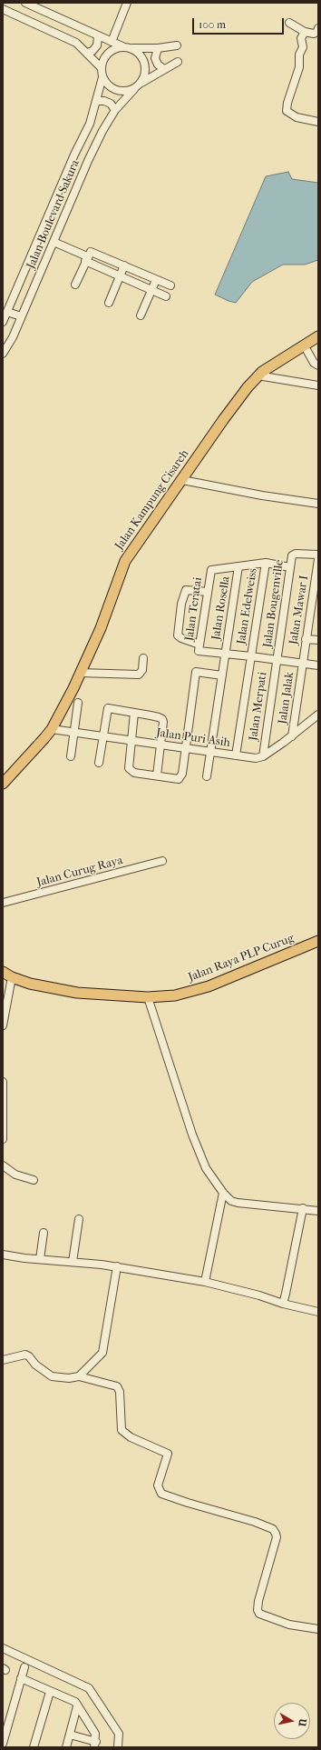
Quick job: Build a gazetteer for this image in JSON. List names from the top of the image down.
{
  "streets": {
    "main road": ["Jalan Kampung Cisareh", "Jalan Raya PLP Curug"],
    "street": [
      "Jalan Boulevard Sakura",
      "Jalan Bougenville",
      "Jalan Edelweiss",
      "Jalan Rosella",
      "Jalan Teratai",
      "Jalan Mawar I",
      "Jalan Jalak",
      "Jalan Merpati",
      "Jalan Puri Asih",
      "Jalan Curug Raya"
    ]
  },
  "crossings": [
    ["Jalan Kampung Cisareh", "Jalan Puri Asih"],
    ["Jalan Bougenville", "Jalan Edelweiss"],
    ["Jalan Bougenville", "Jalan Merpati"],
    ["Jalan Edelweiss", "Jalan Puri Asih"],
    ["Jalan Rosella", "Jalan Teratai"],
    ["Jalan Rosella", "Jalan Puri Asih"],
    ["Jalan Mawar I", "Jalan Jalak"],
    ["Jalan Merpati", "Jalan Puri Asih"]
  ],
  "scale_bar": "100 m",
  "north": "right"
}
